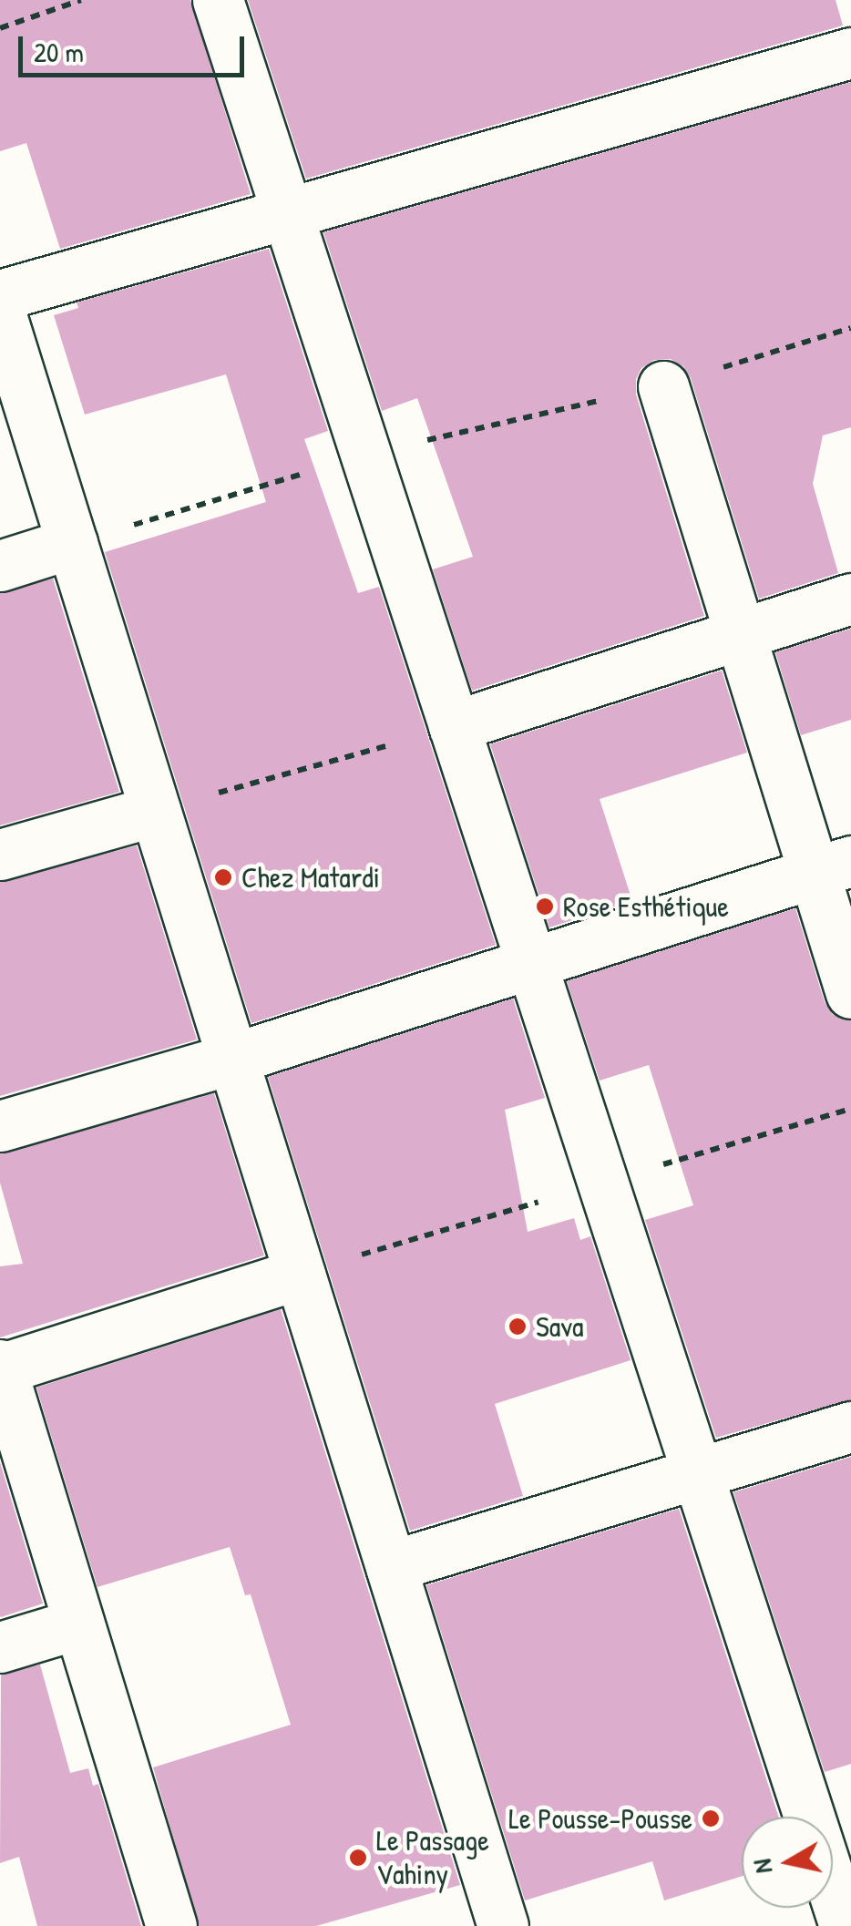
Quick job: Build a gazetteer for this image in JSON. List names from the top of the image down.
{
  "places": [
    "Chez Matardi",
    "Rose Esthétique",
    "Sava",
    "Le Pousse-Pousse",
    "Le Passage Vahiny"
  ],
  "scale_bar": "20 m",
  "north": "left"
}
